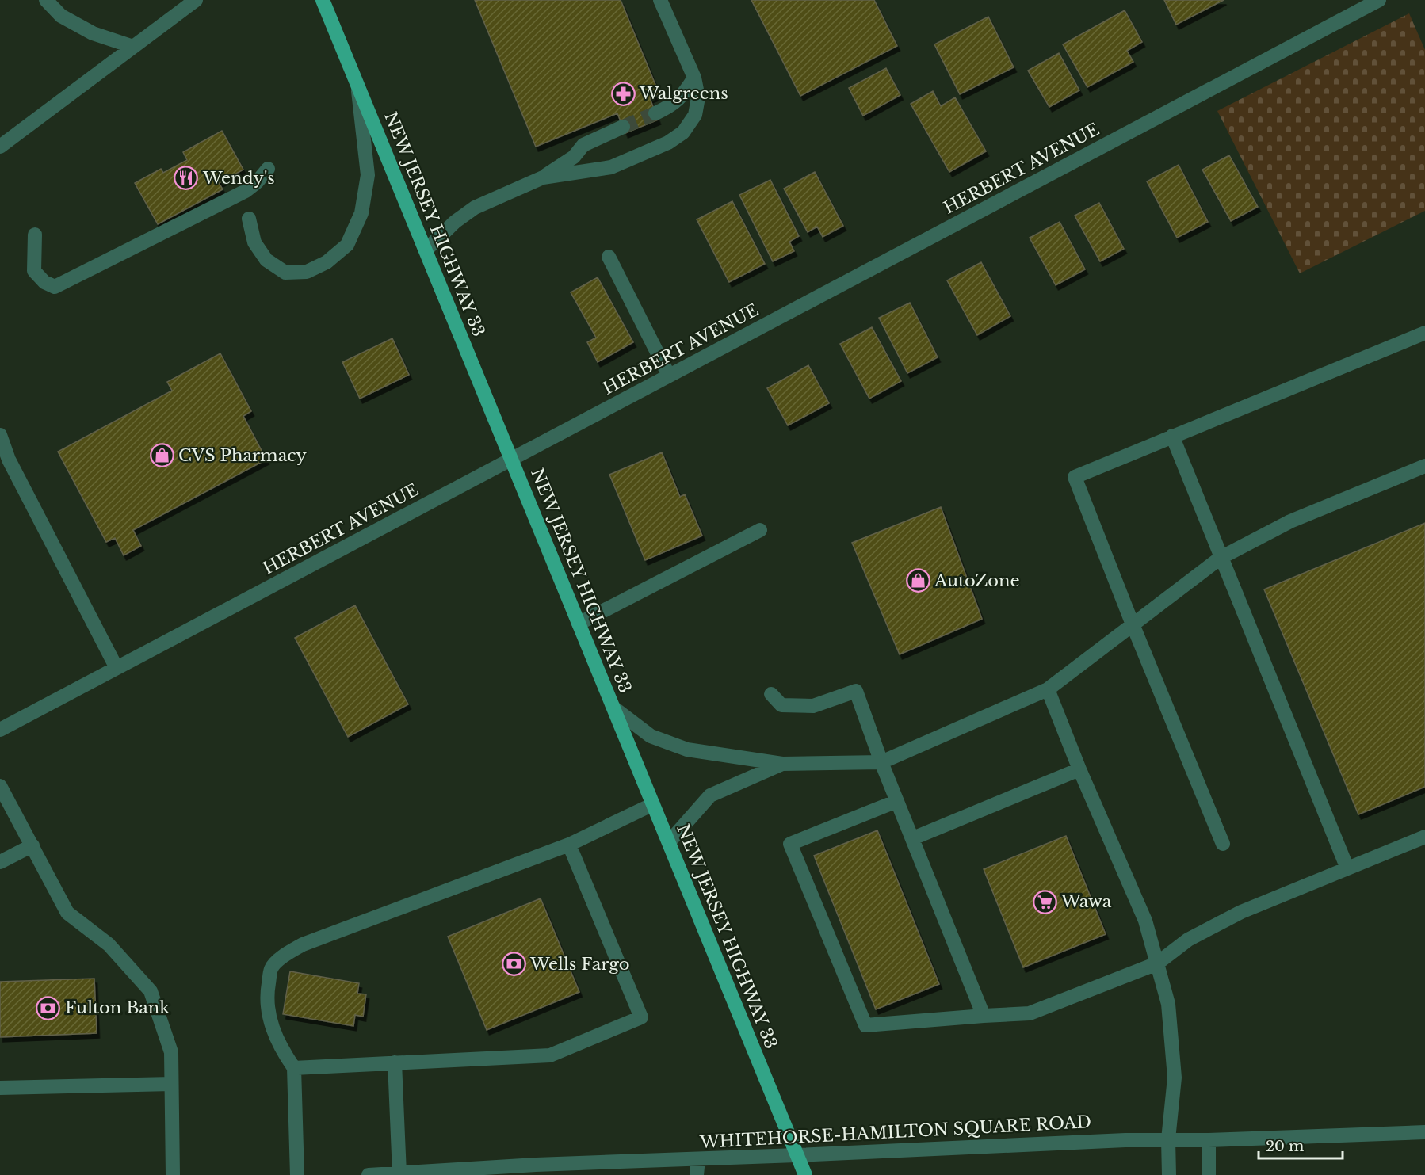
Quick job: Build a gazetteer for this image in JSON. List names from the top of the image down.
{
  "streets": {
    "main road": ["NEW JERSEY HIGHWAY 33"],
    "street": ["HERBERT AVENUE", "WHITEHORSE-HAMILTON SQUARE ROAD"]
  },
  "crossings": [
    ["HERBERT AVENUE", "NEW JERSEY HIGHWAY 33"],
    ["NEW JERSEY HIGHWAY 33", "WHITEHORSE-HAMILTON SQUARE ROAD"]
  ],
  "places": {
    "pharmacy": ["Walgreens"],
    "restaurant": ["Wendy's"],
    "shop": ["CVS Pharmacy", "AutoZone"],
    "supermarket": ["Wawa"],
    "bank": ["Wells Fargo", "Fulton Bank"]
  },
  "scale_bar": "20 m"
}
